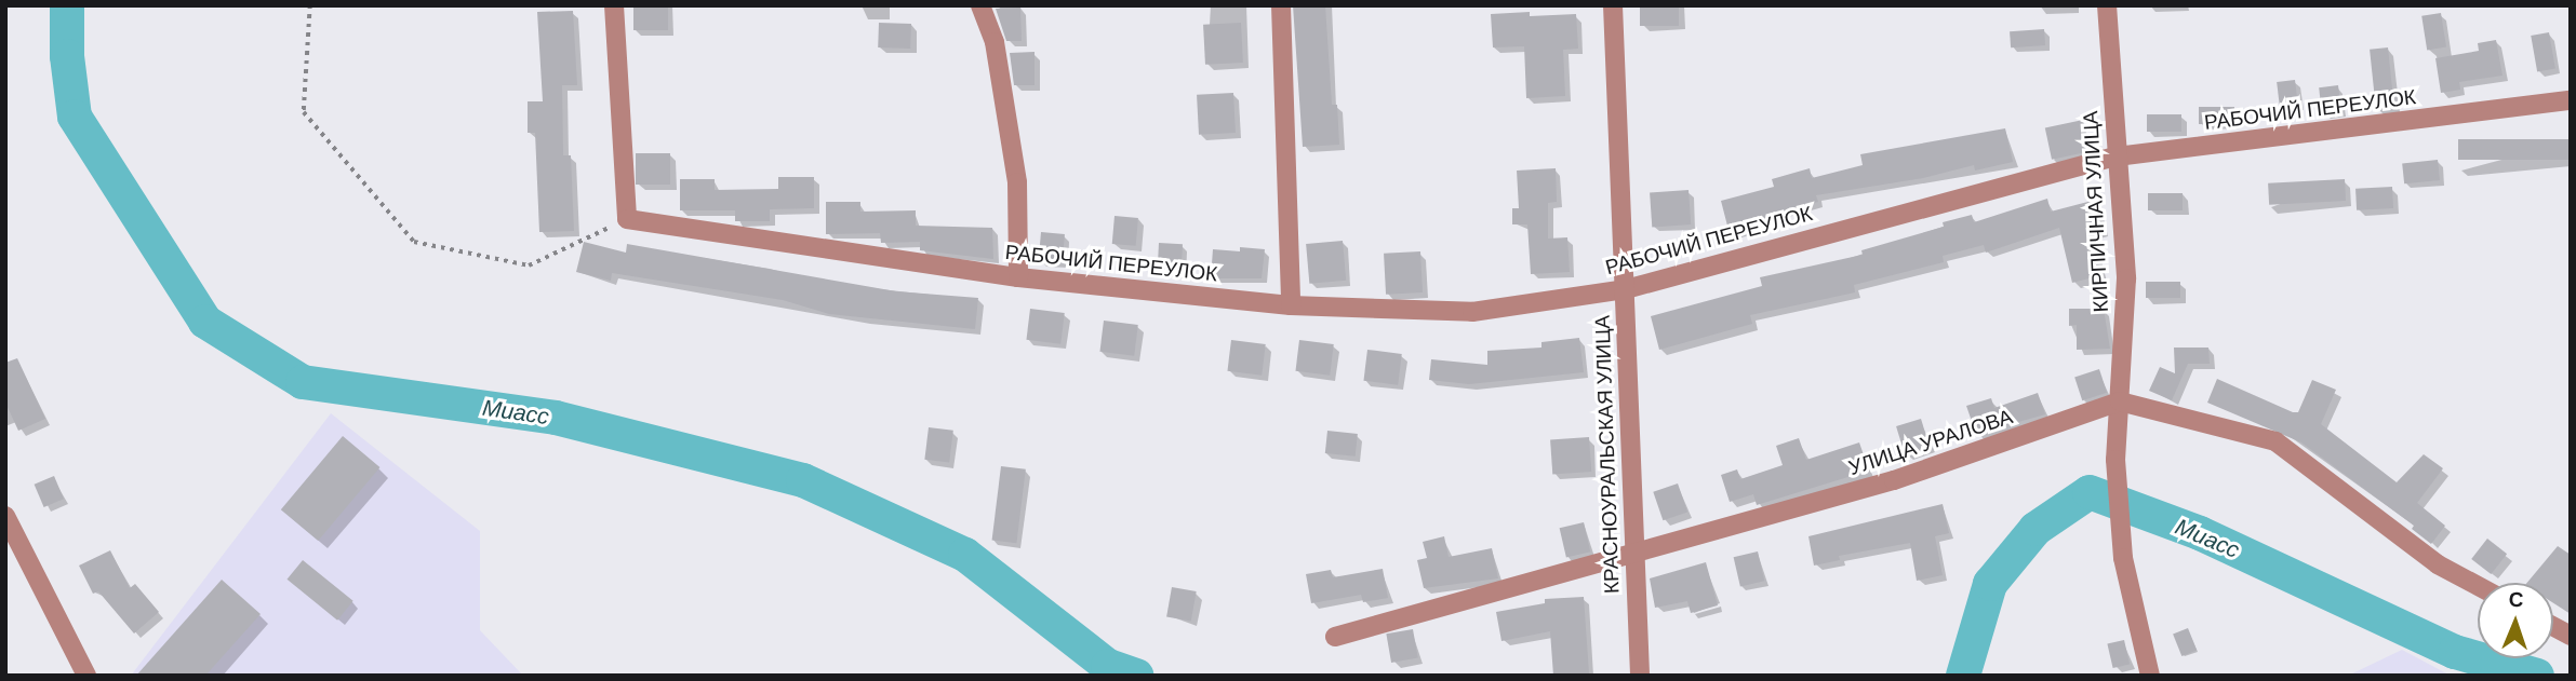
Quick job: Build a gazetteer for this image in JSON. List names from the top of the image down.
{
  "streets": {
    "street": [
      "РАБОЧИЙ ПЕРЕУЛОК",
      "КИРПИЧНАЯ УЛИЦА",
      "УЛИЦА УРАЛОВА",
      "КРАСНОУРАЛЬСКАЯ УЛИЦА"
    ]
  },
  "crossings": [
    ["РАБОЧИЙ ПЕРЕУЛОК", "КИРПИЧНАЯ УЛИЦА"],
    ["РАБОЧИЙ ПЕРЕУЛОК", "КРАСНОУРАЛЬСКАЯ УЛИЦА"],
    ["КИРПИЧНАЯ УЛИЦА", "УЛИЦА УРАЛОВА"],
    ["УЛИЦА УРАЛОВА", "КРАСНОУРАЛЬСКАЯ УЛИЦА"]
  ],
  "water": ["Миасс"],
  "north": "top"
}
